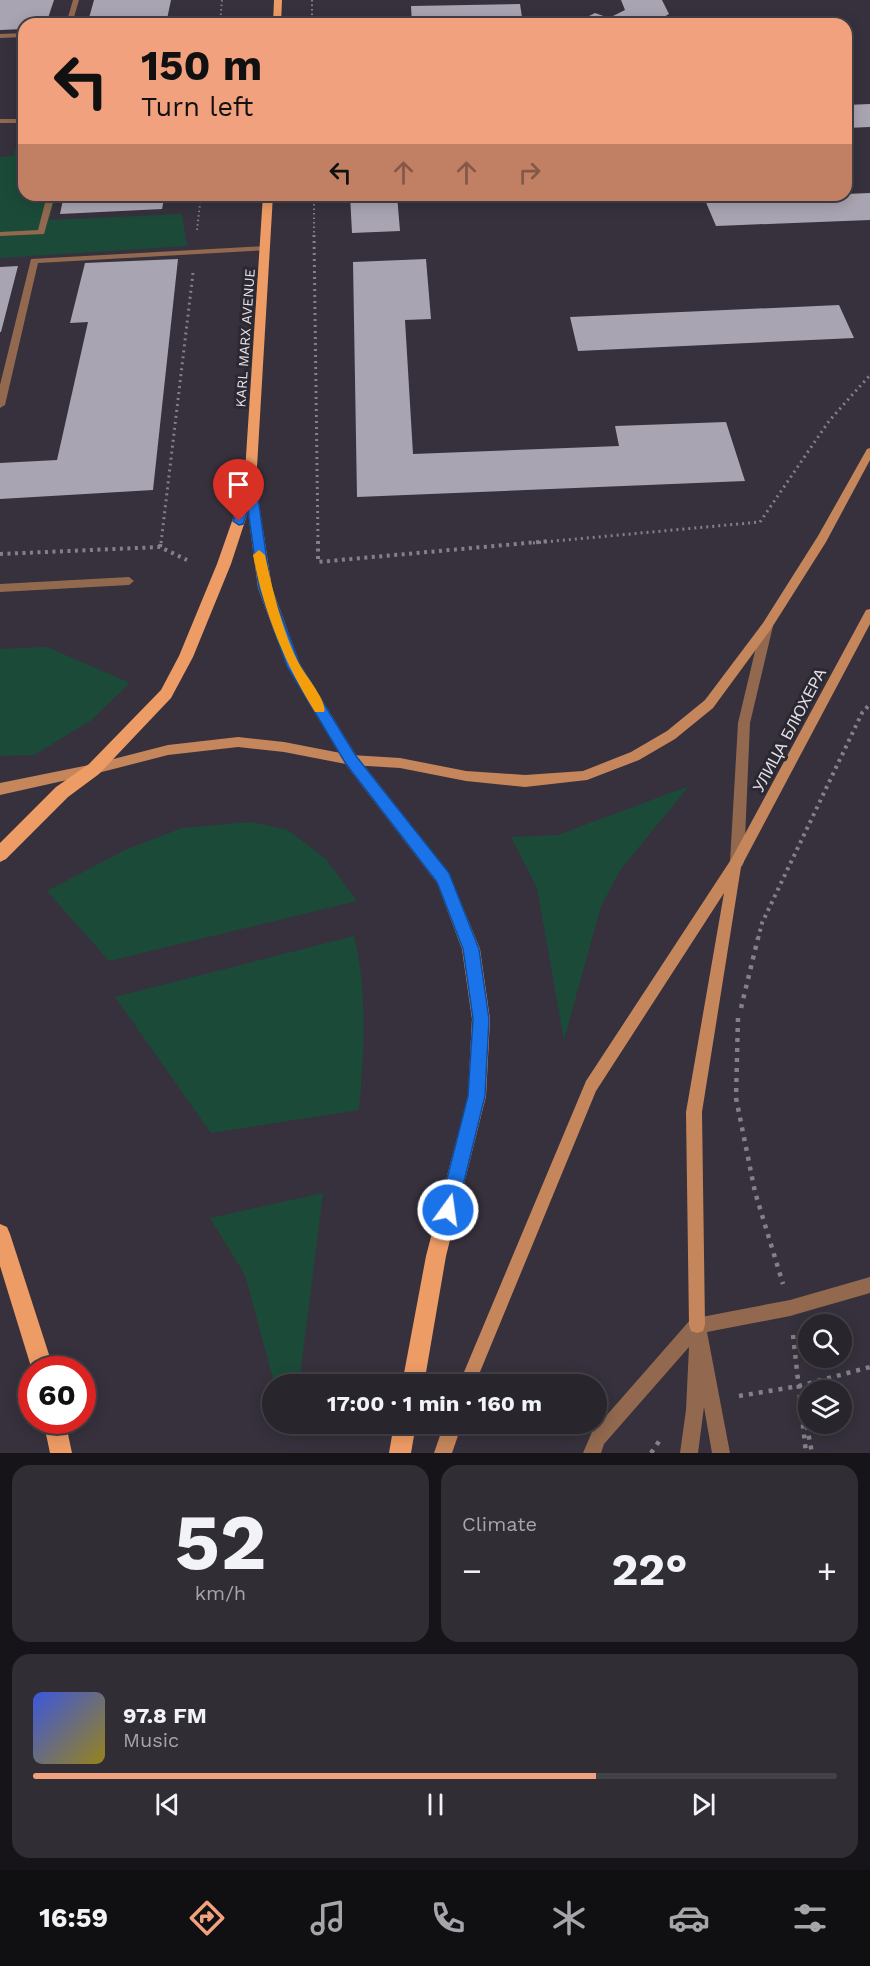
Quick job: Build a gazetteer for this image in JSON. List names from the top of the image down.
{
  "streets": {
    "main road": ["KARL MARX AVENUE", "УЛИЦА БЛЮХЕРА"]
  },
  "page": {
    "turn": ["150 m", "Turn left"],
    "limit": "60",
    "trip": "17:00 · 1 min · 160 m",
    "tile": [
      ["52", "km/h"],
      "Climate"
    ],
    "heat": ["−", "22°", "+"],
    "song": ["97.8 FM", "Music"],
    "tabs": "16:59"
  }
}
